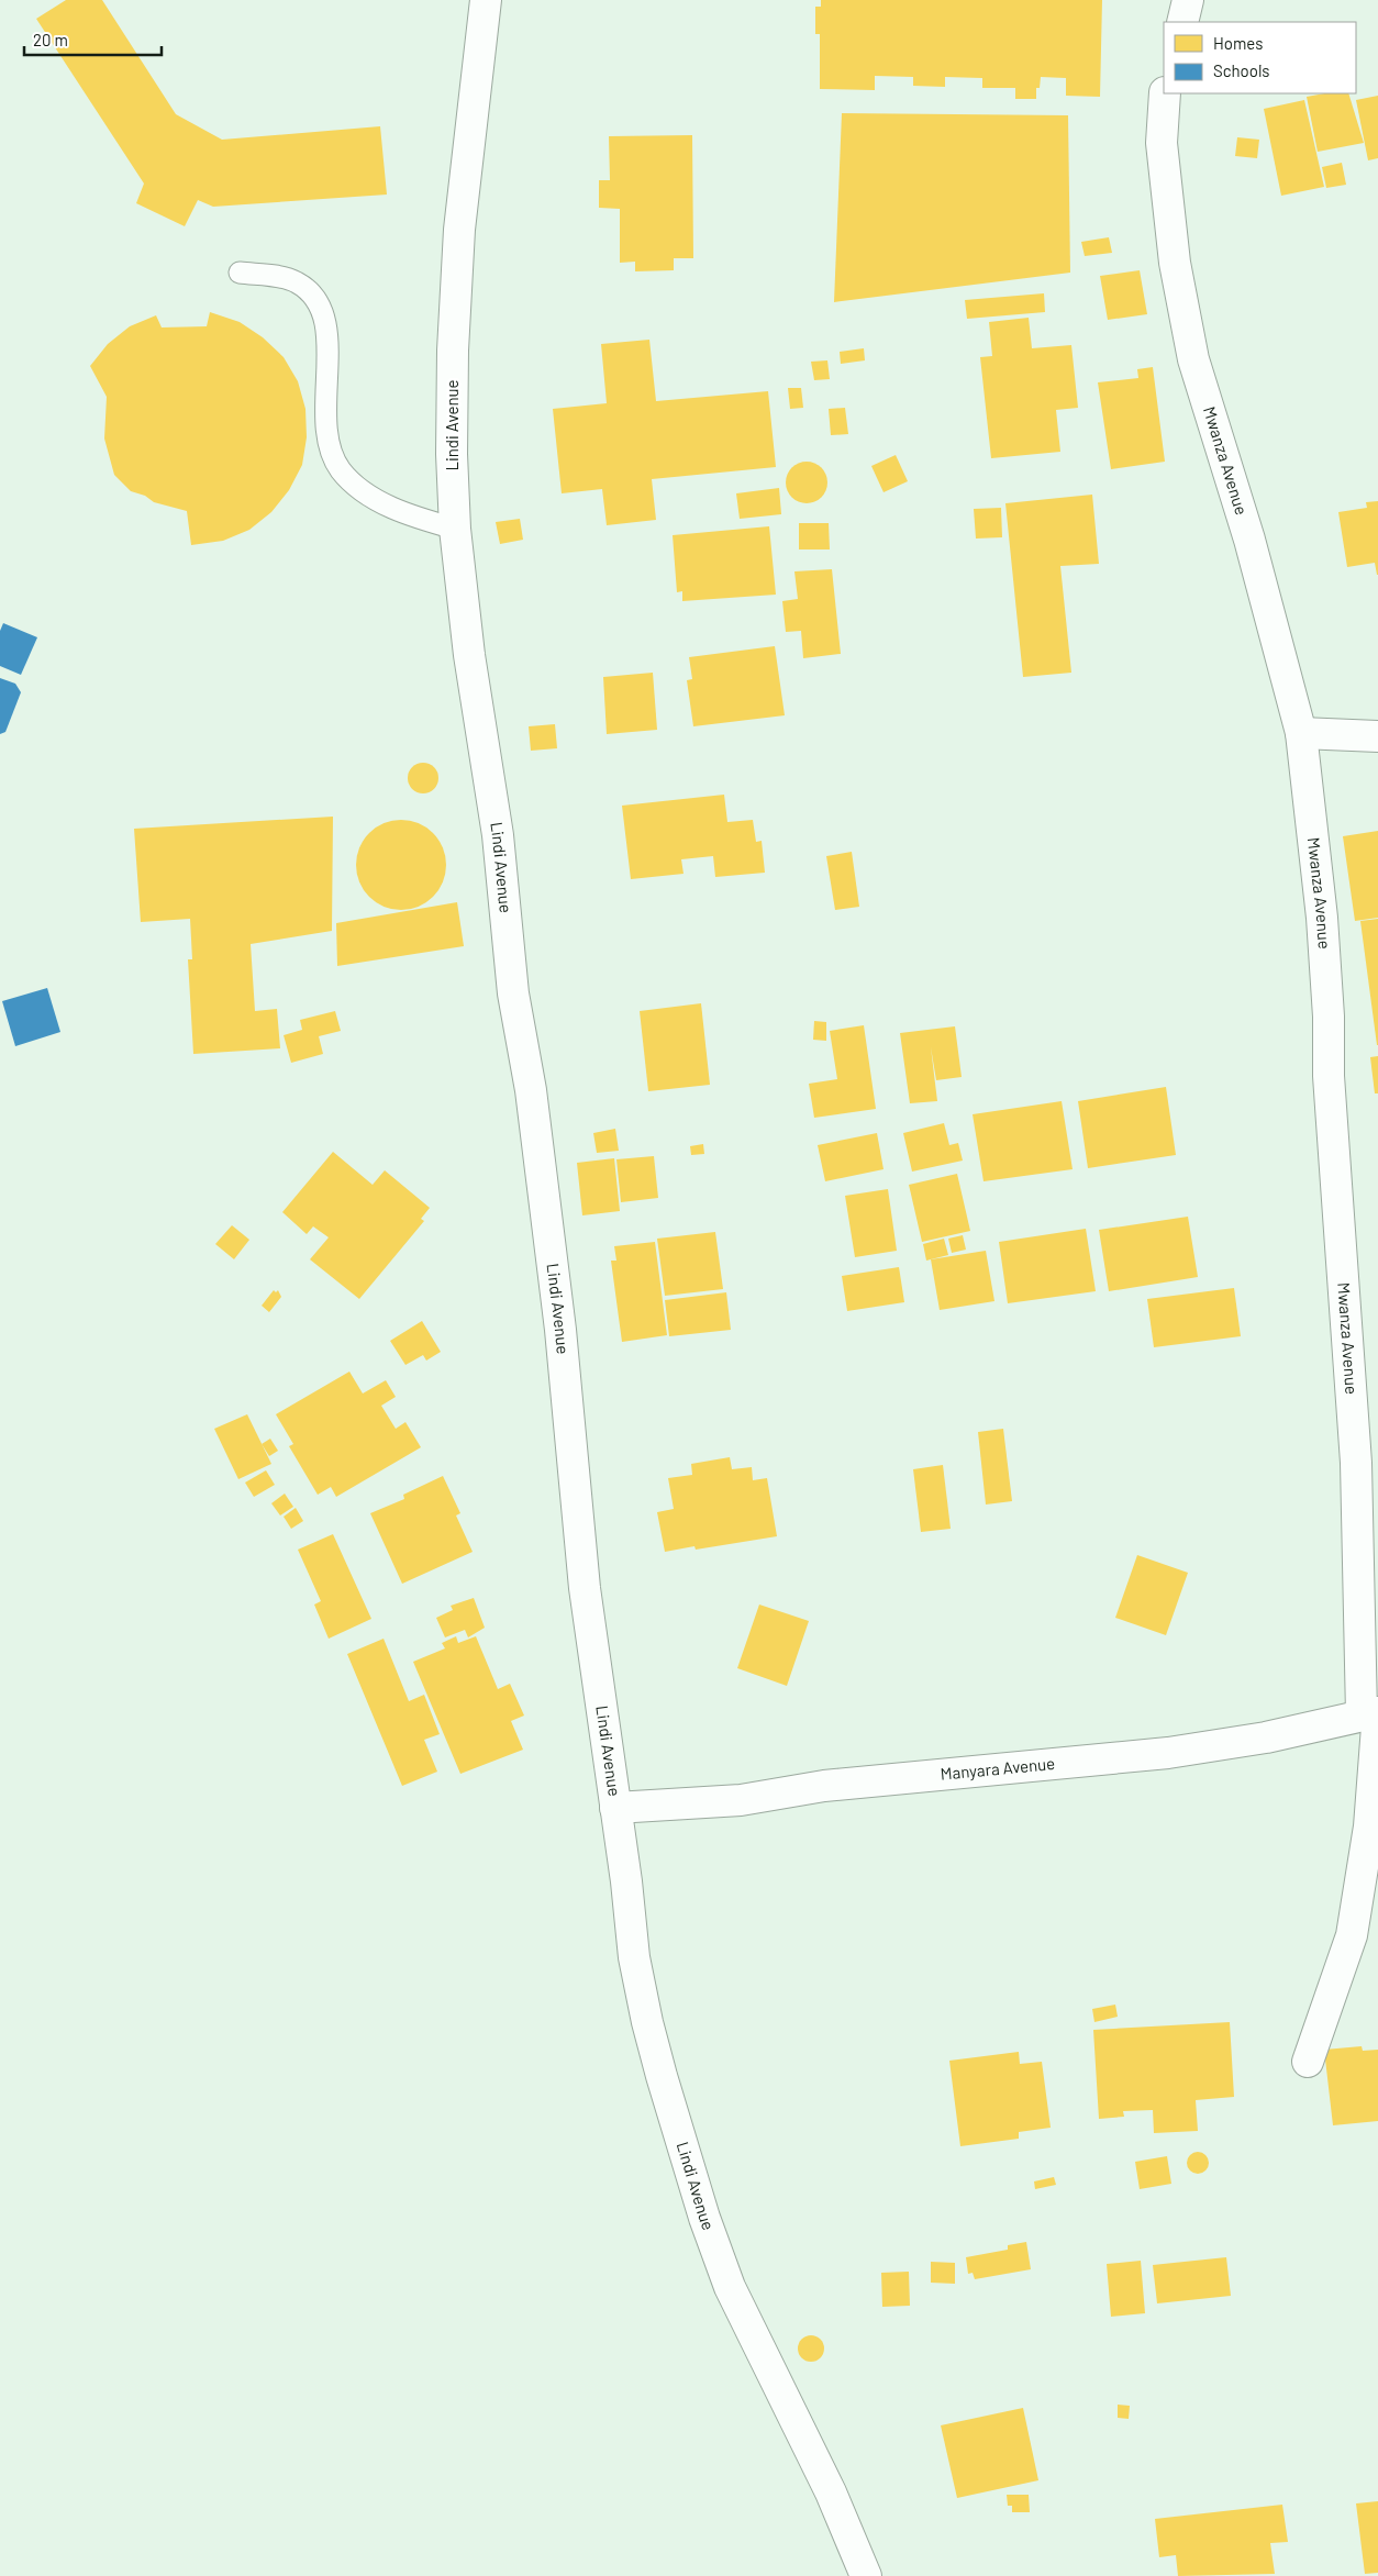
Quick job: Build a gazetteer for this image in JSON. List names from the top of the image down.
{
  "streets": {
    "street": ["Lindi Avenue", "Mwanza Avenue", "Manyara Avenue"]
  },
  "crossings": [
    ["Lindi Avenue", "Manyara Avenue"],
    ["Mwanza Avenue", "Manyara Avenue"]
  ],
  "legend": ["Homes", "Schools"],
  "scale_bar": "20 m"
}
